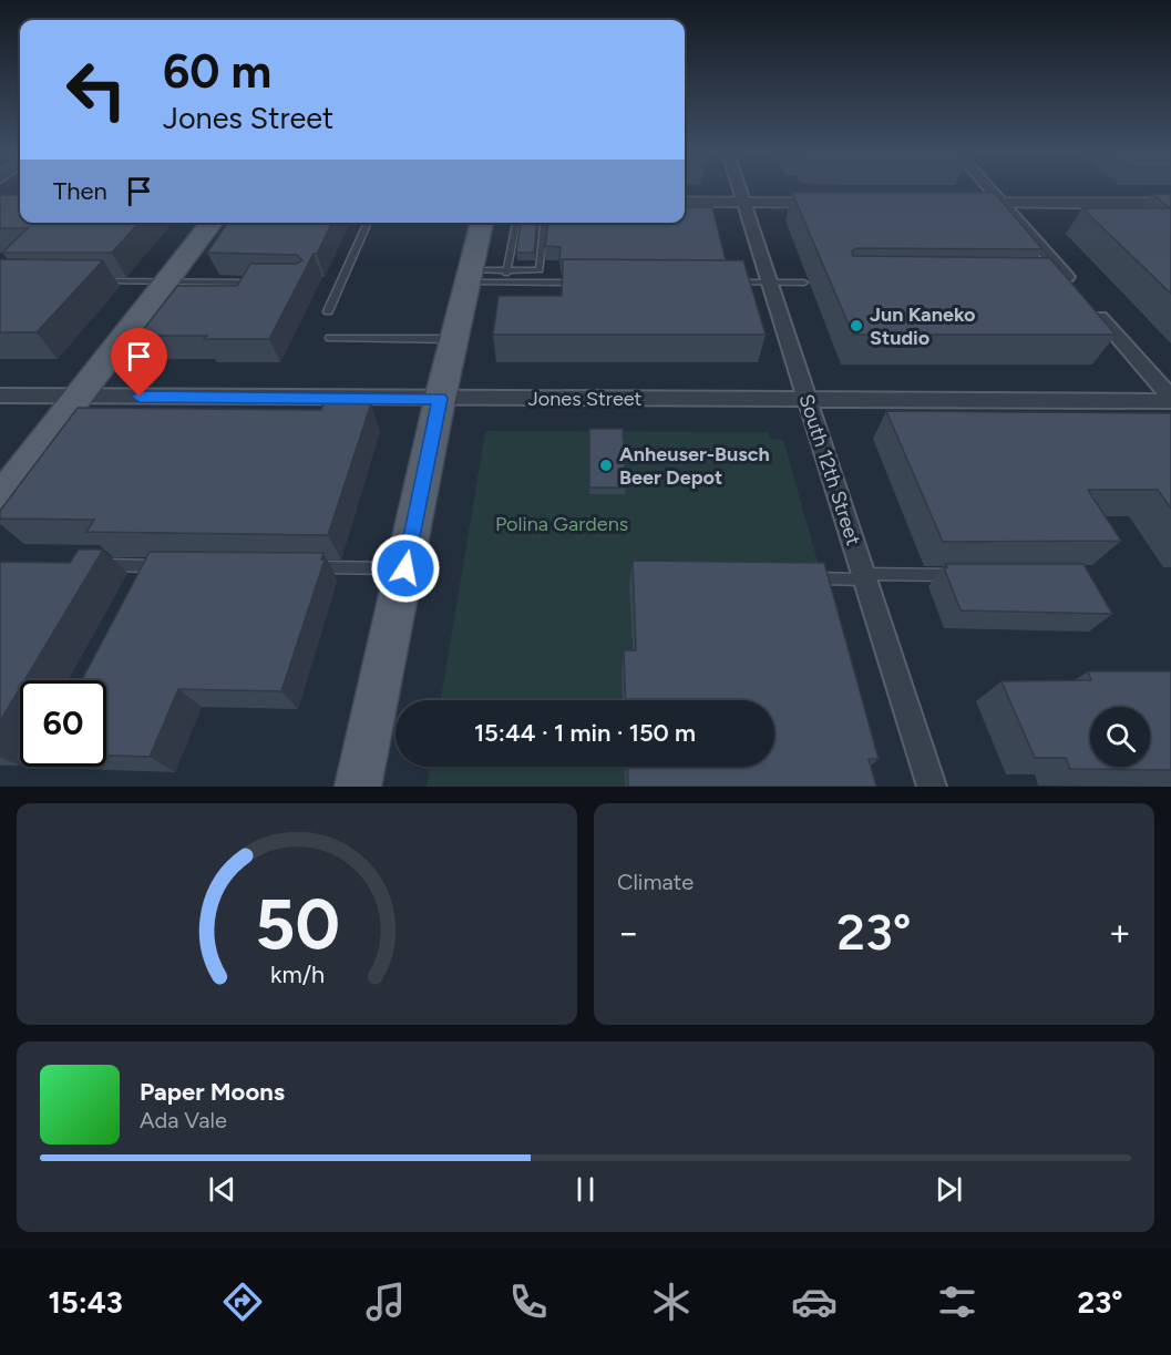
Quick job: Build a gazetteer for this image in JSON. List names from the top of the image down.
{
  "streets": {
    "street": ["Jones Street", "South 12th Street"]
  },
  "crossings": [
    ["Jones Street", "South 12th Street"]
  ],
  "parks": ["Polina Gardens"],
  "places": ["Jun Kaneko Studio", "Anheuser-Busch Beer Depot"],
  "page": {
    "turn": ["60 m", "Jones Street"],
    "then": "Then",
    "limit": "60",
    "trip": "15:44 · 1 min · 150 m",
    "tile": "Climate",
    "heat": ["−", "23°", "+"],
    "song": ["Paper Moons", "Ada Vale"],
    "tabs": ["15:43", "23°"],
    "gauge": ["50", "km/h"]
  }
}
